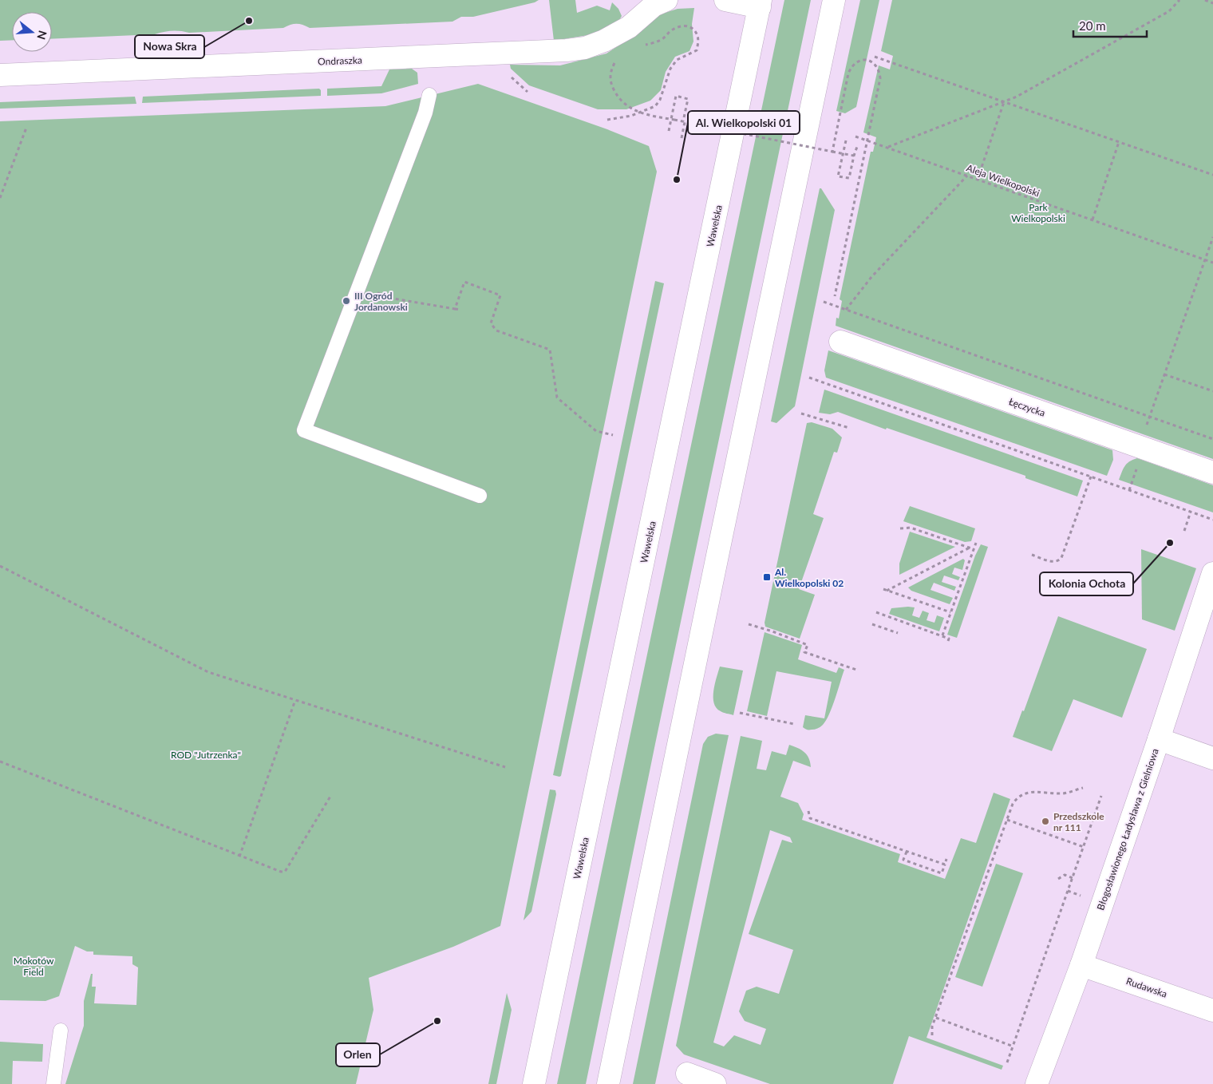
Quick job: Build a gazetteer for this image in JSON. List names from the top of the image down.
{
  "streets": {
    "main road": [
      "Ondraszka",
      "Wawelska",
      "Łęczycka",
      "Błogosławionego Ładysława z Gielniowa",
      "Rudawska"
    ],
    "path": ["Aleja Wielkopolski"]
  },
  "crossings": [
    ["Błogosławionego Ładysława z Gielniowa", "Rudawska"]
  ],
  "parks": ["Park Wielkopolski", "ROD \"Jutrzenka\"", "Mokotów Field"],
  "places": {
    "other": [
      "Nowa Skra",
      "Al. Wielkopolski 01",
      "III Ogród Jordanowski",
      "Kolonia Ochota",
      "Przedszkole nr 111",
      "Orlen"
    ],
    "transit": ["Al. Wielkopolski 02"]
  },
  "scale_bar": "20 m",
  "north": "right"
}
